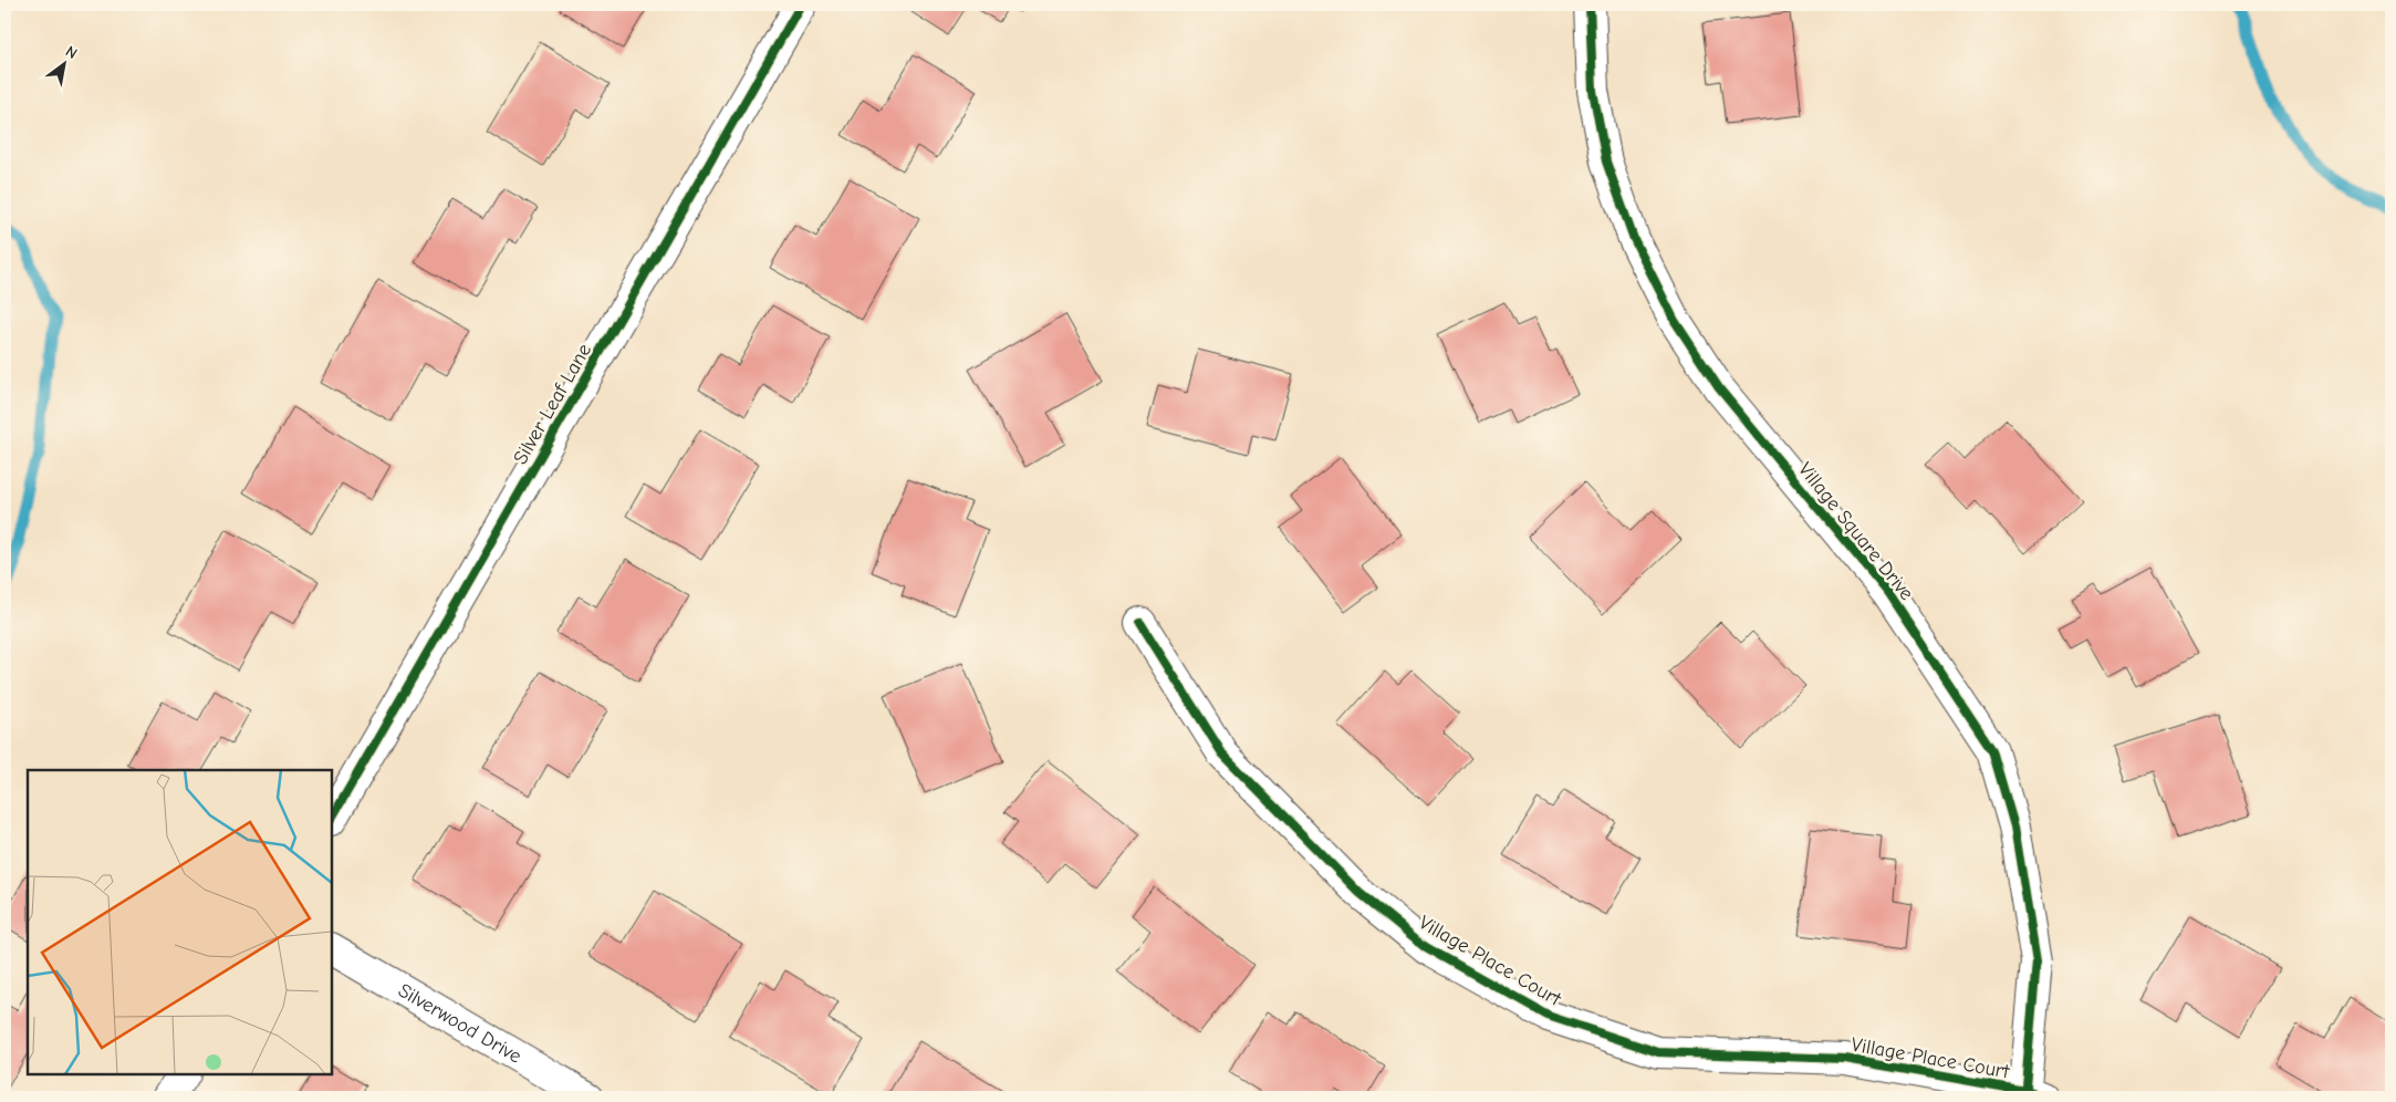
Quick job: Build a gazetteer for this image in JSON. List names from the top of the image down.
{
  "streets": {
    "street": [
      "Silver Leaf Lane",
      "Village Square Drive",
      "Village Place Court",
      "Silverwood Drive"
    ]
  },
  "crossings": [
    ["Village Square Drive", "Village Place Court"]
  ],
  "north": "top right"
}
